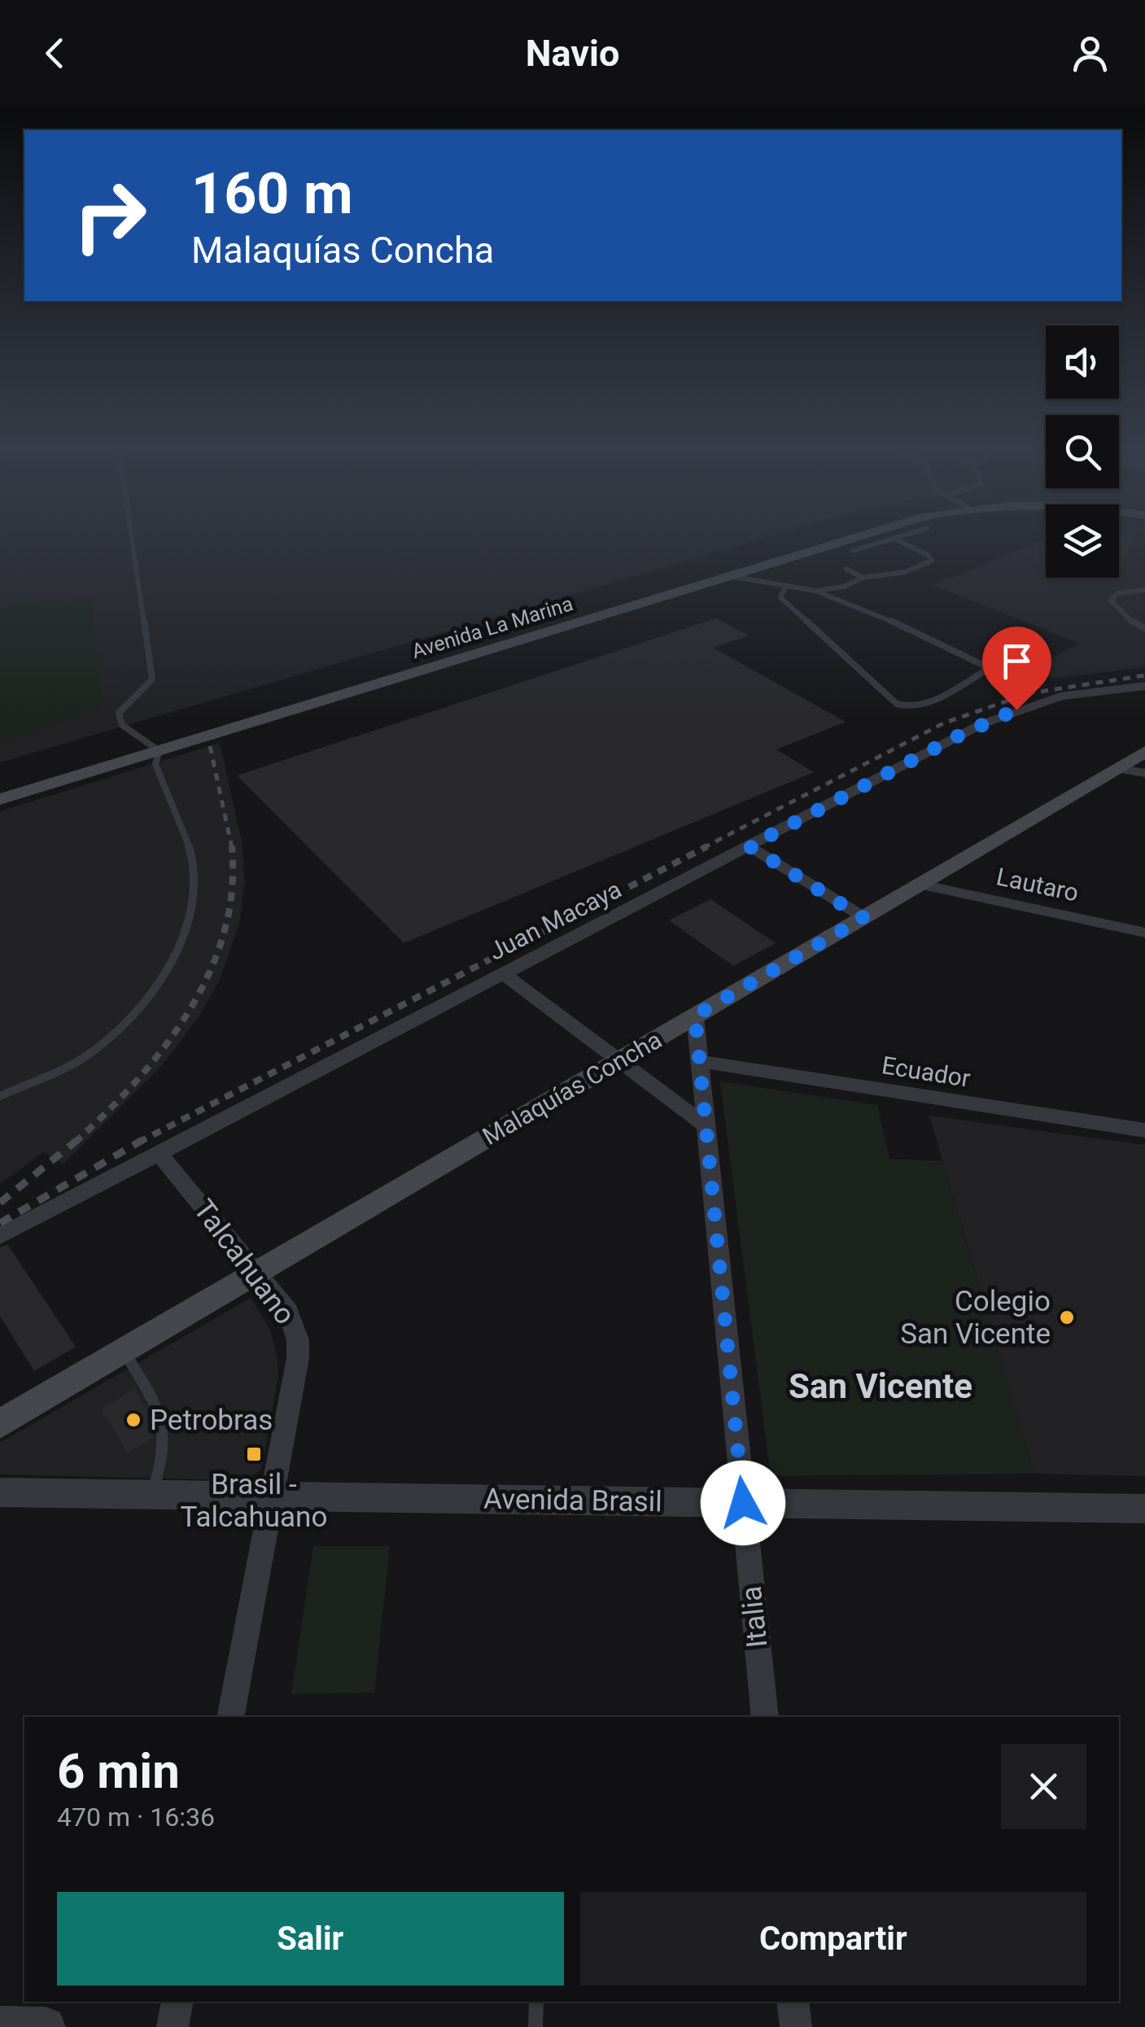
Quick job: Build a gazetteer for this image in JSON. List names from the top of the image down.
{
  "streets": {
    "main road": ["Avenida La Marina", "Malaquías Concha"],
    "street": [
      "Lautaro",
      "Juan Macaya",
      "Ecuador",
      "Talcahuano",
      "Avenida Brasil",
      "Italia"
    ]
  },
  "crossings": [
    ["Lautaro", "Malaquías Concha"],
    ["Juan Macaya", "Talcahuano"],
    ["Ecuador", "Italia"],
    ["Malaquías Concha", "Talcahuano"],
    ["Malaquías Concha", "Italia"],
    ["Talcahuano", "Avenida Brasil"],
    ["Avenida Brasil", "Italia"]
  ],
  "districts": ["San Vicente"],
  "places": {
    "other": ["Colegio San Vicente", "Petrobras"],
    "transit": ["Brasil - Talcahuano"]
  },
  "page": {
    "header": "Navio",
    "turn": ["160 m", "Malaquías Concha"],
    "heading": ["6 min", "470 m · 16:36"],
    "buttons": ["Salir", "Compartir"]
  }
}
